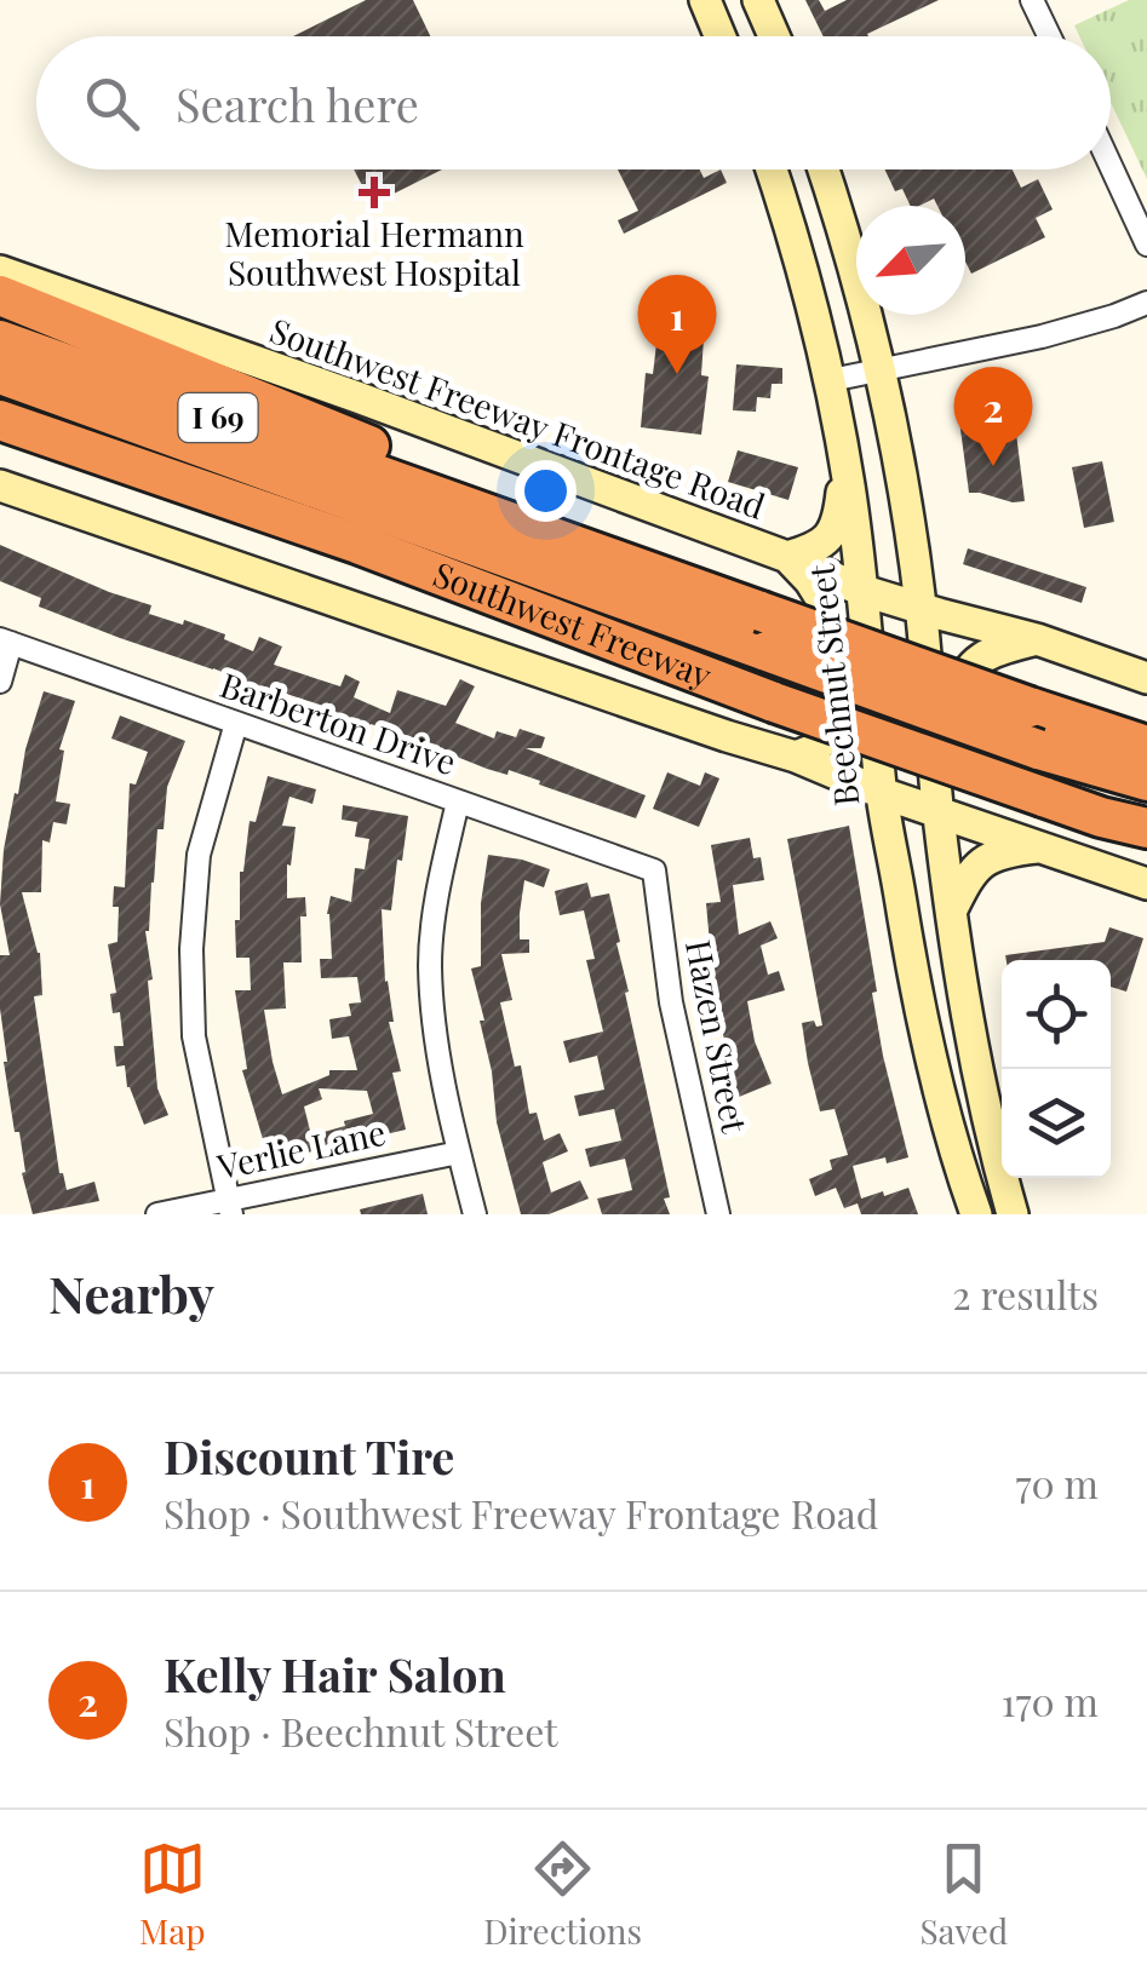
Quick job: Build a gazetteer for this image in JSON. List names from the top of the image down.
{
  "streets": {
    "highway": ["I 69", "Southwest Freeway"],
    "main road": ["Southwest Freeway Frontage Road", "Beechnut Street"],
    "street": ["Barberton Drive", "Hazen Street", "Verlie Lane"]
  },
  "crossings": [
    ["Southwest Freeway Frontage Road", "Beechnut Street"],
    ["Barberton Drive", "Hazen Street"]
  ],
  "places": {
    "health": ["Memorial Hermann Southwest Hospital"]
  },
  "north": "bottom left",
  "page": {
    "search": "Search here",
    "pins": ["1", "2"],
    "heading": ["Nearby", "2 results"],
    "list": [
      {
        "mark": "1",
        "name": "Discount Tire",
        "note": "Shop · Southwest Freeway Frontage Road",
        "value": "70 m"
      },
      {
        "mark": "2",
        "name": "Kelly Hair Salon",
        "note": "Shop · Beechnut Street",
        "value": "170 m"
      }
    ],
    "nav": ["Map", "Directions", "Saved"]
  }
}
